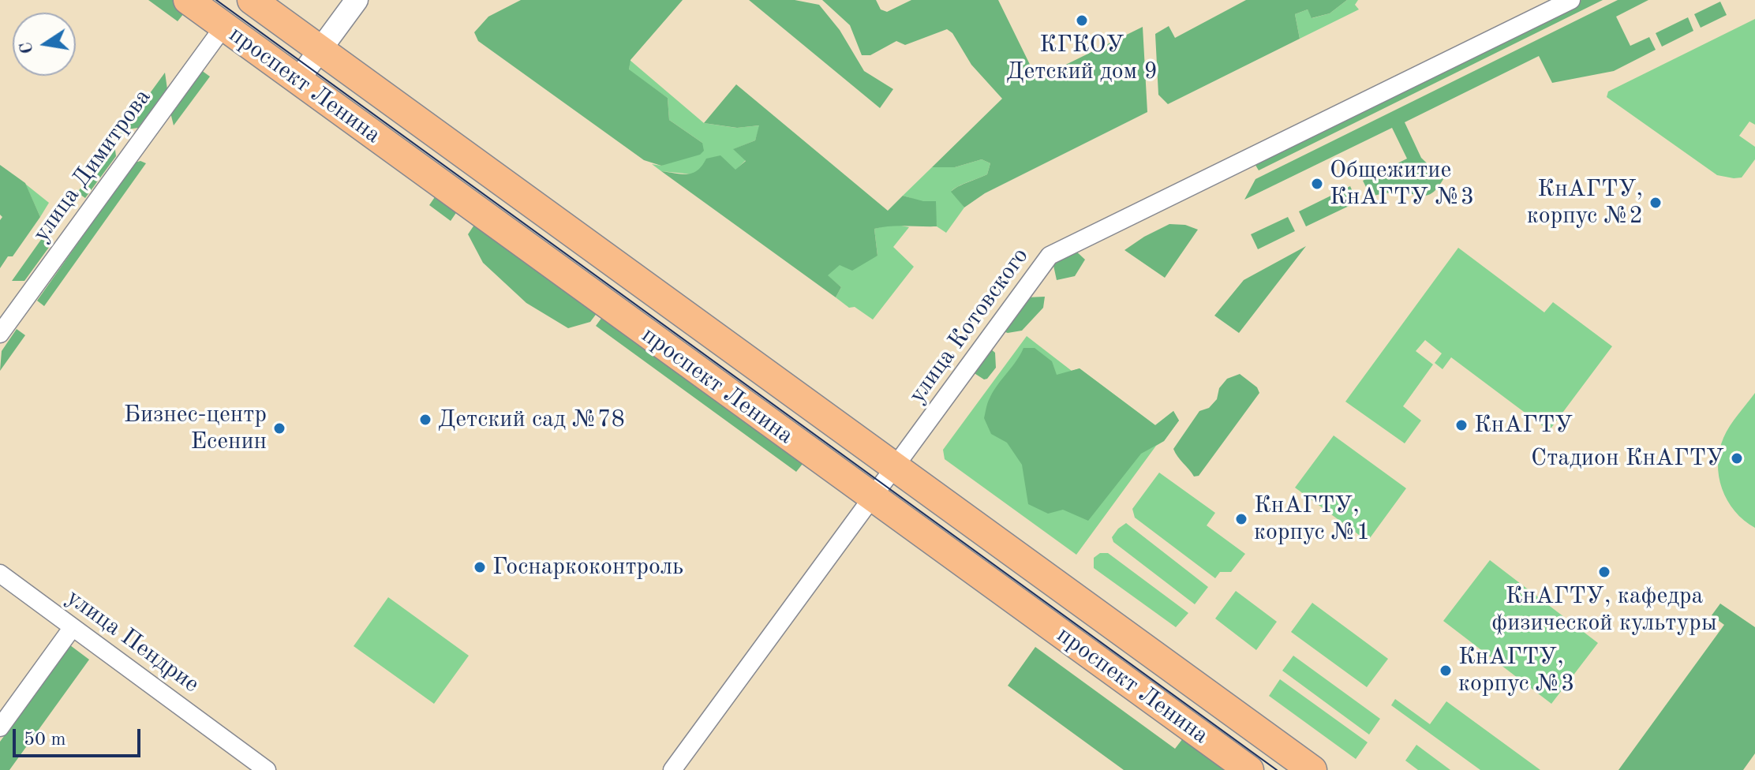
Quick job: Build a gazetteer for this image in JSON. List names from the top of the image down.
{
  "streets": {
    "highway": ["проспект Ленина"],
    "street": ["улица Димитрова", "улица Котовского", "улица Пендрие"]
  },
  "crossings": [
    ["проспект Ленина", "улица Димитрова"],
    ["проспект Ленина", "улица Котовского"]
  ],
  "places": [
    "КГКОУ Детский дом 9",
    "Общежитие КнАГТУ №3",
    "КнАГТУ, корпус №2",
    "Детский сад №78",
    "КнАГТУ",
    "Бизнес-центр Есенин",
    "Стадион КнАГТУ",
    "КнАГТУ, корпус №1",
    "Госнаркоконтроль",
    "КнАГТУ, кафедра физической культуры",
    "КнАГТУ, корпус №3"
  ],
  "scale_bar": "50 m",
  "north": "left"
}
